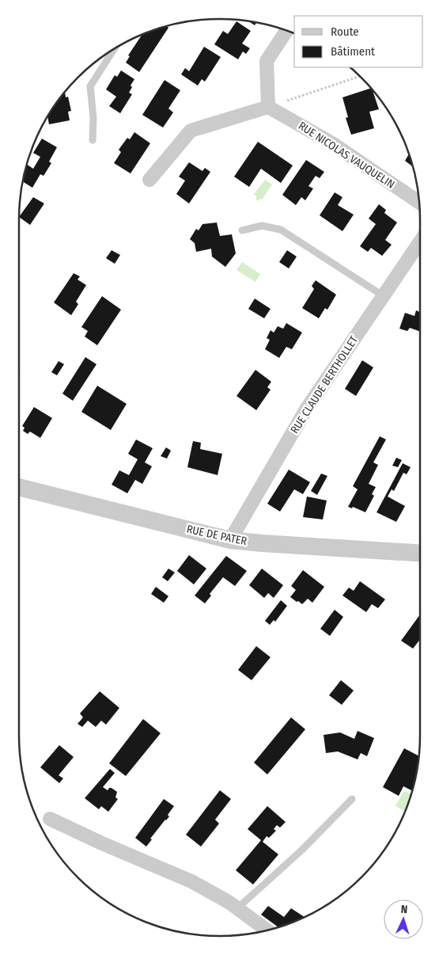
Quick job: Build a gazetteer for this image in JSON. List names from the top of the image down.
{
  "streets": {
    "street": ["RUE NICOLAS VAUQUELIN", "RUE CLAUDE BERTHOLLET", "RUE DE PATER"]
  },
  "crossings": [
    ["RUE CLAUDE BERTHOLLET", "RUE DE PATER"]
  ],
  "legend": ["Route", "Bâtiment"],
  "north": "top"
}
